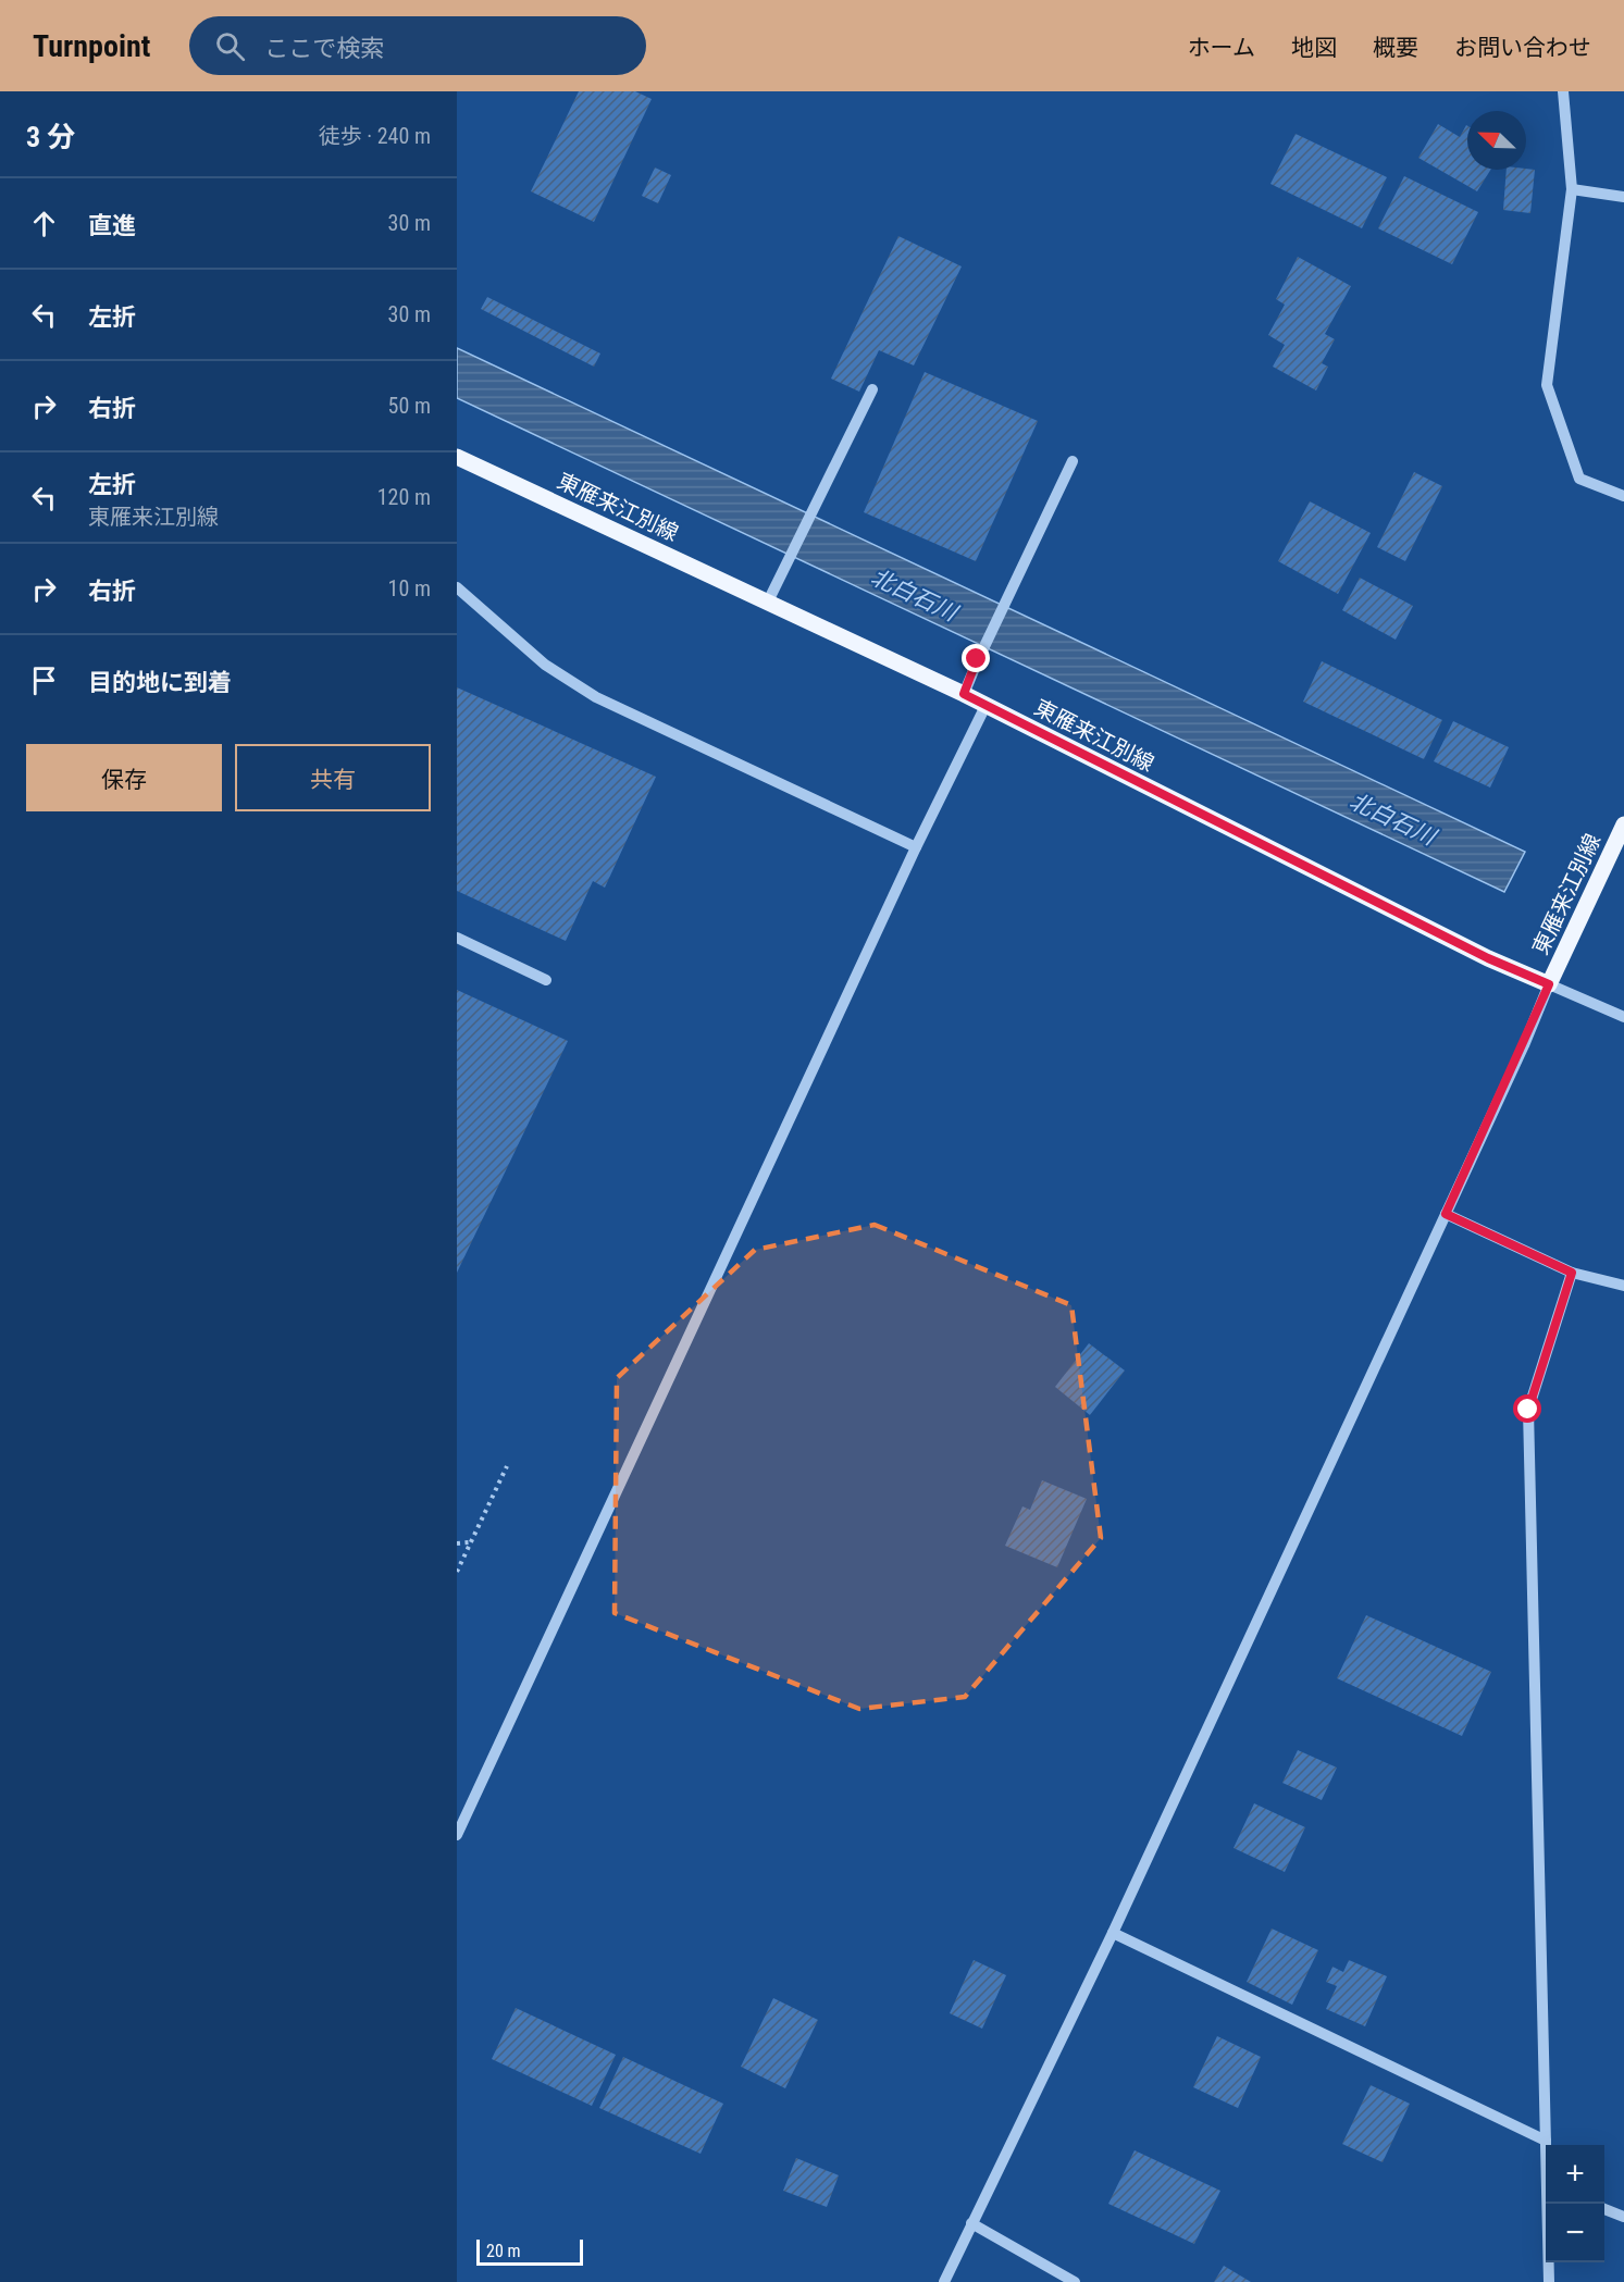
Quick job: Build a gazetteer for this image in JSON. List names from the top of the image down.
{
  "streets": {
    "main road": ["東雁来江別線"]
  },
  "water": ["北白石川"],
  "scale_bar": "20 m",
  "north": "top left",
  "page": {
    "header": "Turnpoint",
    "search": "ここで検索",
    "nav": [
      "ホーム",
      "地図",
      "概要",
      "お問い合わせ"
    ],
    "heading": ["3 分", "徒歩 · 240 m"],
    "list": [
      ["直進", "30 m"],
      ["左折", "30 m"],
      ["右折", "50 m"],
      ["左折", "東雁来江別線", "120 m"],
      ["右折", "10 m"],
      "目的地に到着"
    ],
    "buttons": ["保存", "共有"],
    "map_buttons": ["+", "−"],
    "scale": "20 m"
  }
}
